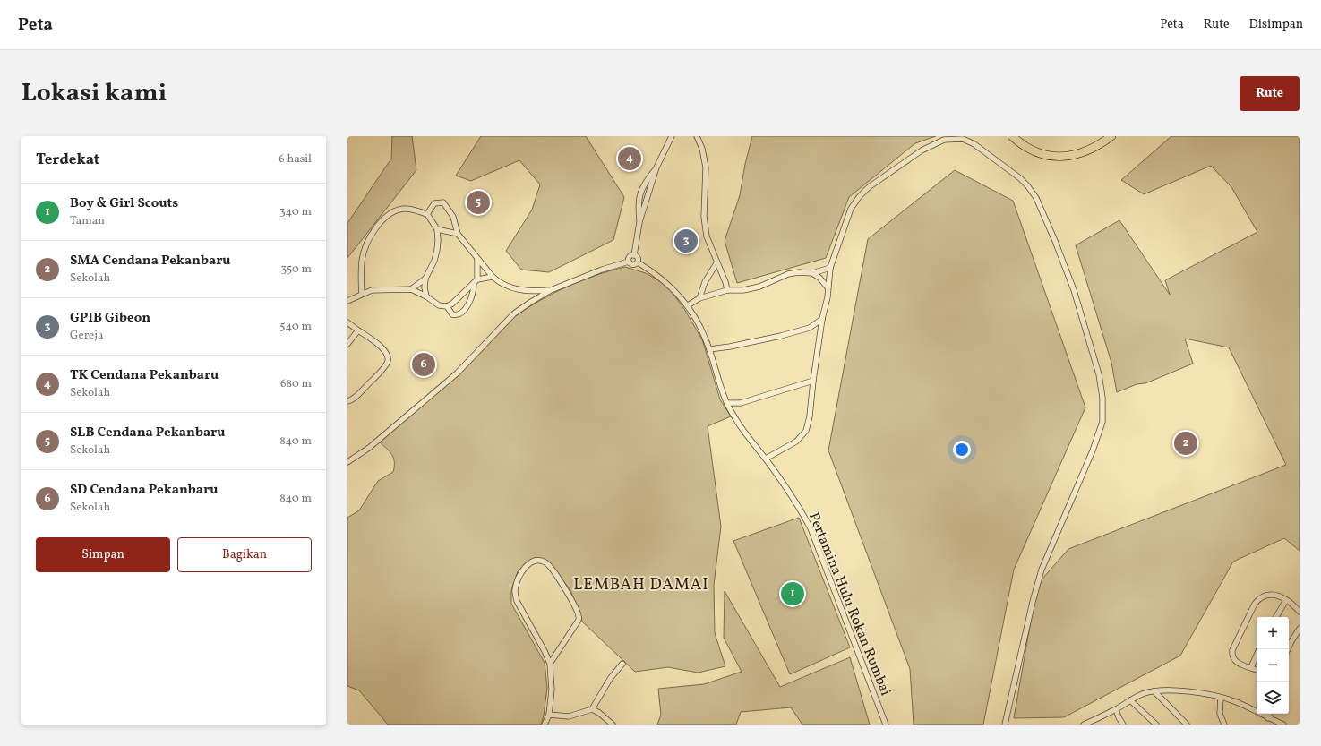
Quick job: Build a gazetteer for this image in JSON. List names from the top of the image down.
{
  "streets": {
    "street": ["Pertamina Hulu Rokan Rumbai"]
  },
  "districts": ["LEMBAH DAMAI"],
  "page": {
    "header": "Peta",
    "nav": ["Peta", "Rute", "Disimpan"],
    "title": "Lokasi kami",
    "buttons": [
      "Rute",
      ["Simpan", "Bagikan"]
    ],
    "heading": ["Terdekat", "6 hasil"],
    "pins": [
      "4",
      "5",
      "3",
      "6",
      "2",
      "1"
    ],
    "list": [
      {
        "mark": "1",
        "name": "Boy & Girl Scouts",
        "note": "Taman",
        "value": "340 m"
      },
      {
        "mark": "2",
        "name": "SMA Cendana Pekanbaru",
        "note": "Sekolah",
        "value": "350 m"
      },
      {
        "mark": "3",
        "name": "GPIB Gibeon",
        "note": "Gereja",
        "value": "540 m"
      },
      {
        "mark": "4",
        "name": "TK Cendana Pekanbaru",
        "note": "Sekolah",
        "value": "680 m"
      },
      {
        "mark": "5",
        "name": "SLB Cendana Pekanbaru",
        "note": "Sekolah",
        "value": "840 m"
      },
      {
        "mark": "6",
        "name": "SD Cendana Pekanbaru",
        "note": "Sekolah",
        "value": "840 m"
      }
    ],
    "map_buttons": ["+", "−"]
  }
}
